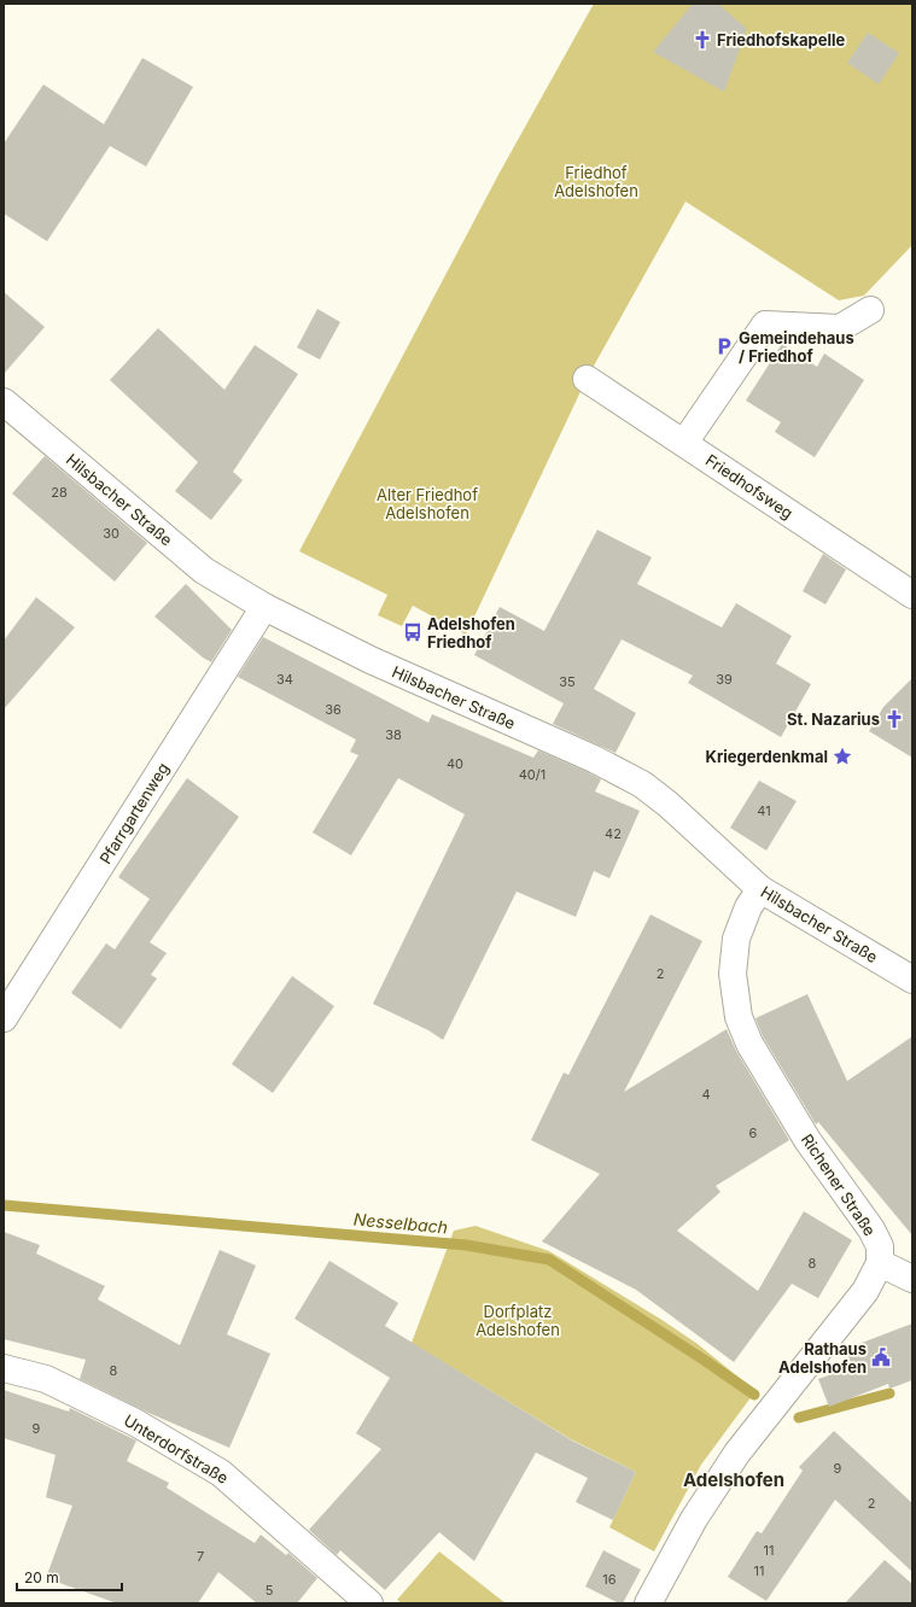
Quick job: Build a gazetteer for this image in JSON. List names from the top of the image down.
{
  "streets": {
    "street": [
      "Friedhofsweg",
      "Hilsbacher Straße",
      "Pfarrgartenweg",
      "Richener Straße",
      "Unterdorfstraße"
    ]
  },
  "crossings": [
    ["Hilsbacher Straße", "Pfarrgartenweg"],
    ["Hilsbacher Straße", "Richener Straße"]
  ],
  "districts": ["Adelshofen"],
  "water": ["Nesselbach"],
  "parks": ["Friedhof Adelshofen", "Alter Friedhof Adelshofen", "Dorfplatz Adelshofen"],
  "places": {
    "church": ["Friedhofskapelle", "St. Nazarius"],
    "parking": ["Gemeindehaus / Friedhof"],
    "bus stop": ["Adelshofen Friedhof"],
    "place": ["Kriegerdenkmal"],
    "public building": ["Rathaus Adelshofen"]
  },
  "house_numbers": [
    "28",
    "30",
    "34",
    "39",
    "35",
    "36",
    "38",
    "40",
    "40/1",
    "41",
    "42",
    "2",
    "4",
    "6",
    "8",
    "8",
    "9",
    "9",
    "2",
    "11",
    "7",
    "11",
    "16",
    "5"
  ],
  "scale_bar": "20 m"
}
